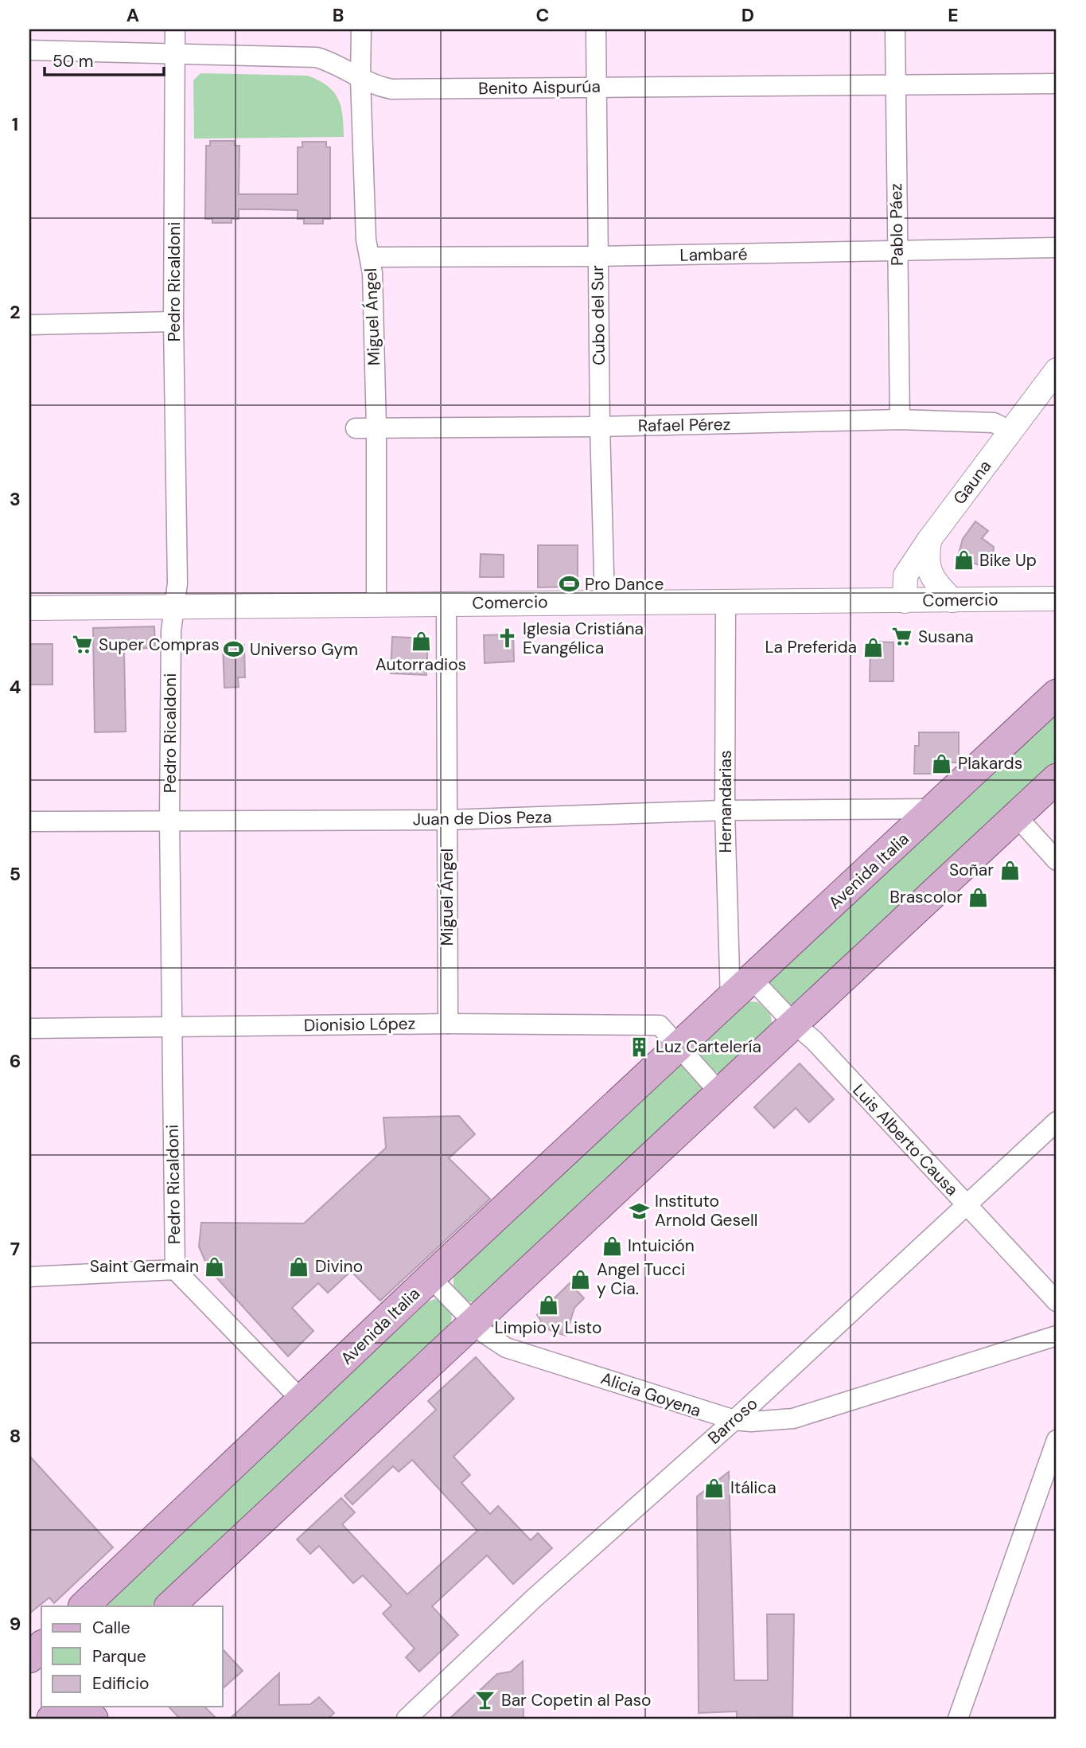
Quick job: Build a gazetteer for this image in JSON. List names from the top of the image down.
{
  "streets": {
    "main road": ["Avenida Italia"],
    "street": [
      "Benito Aispurúa",
      "Pablo Páez",
      "Lambaré",
      "Pedro Ricaldoni",
      "Cubo del Sur",
      "Miguel Ángel",
      "Rafael Pérez",
      "Gauna",
      "Comercio",
      "Hernandarias",
      "Juan de Dios Peza",
      "Dionisio López",
      "Luis Alberto Causa",
      "Alicia Goyena",
      "Barroso"
    ]
  },
  "crossings": [
    ["Benito Aispurúa", "Pablo Páez"],
    ["Benito Aispurúa", "Pedro Ricaldoni"],
    ["Benito Aispurúa", "Cubo del Sur"],
    ["Benito Aispurúa", "Miguel Ángel"],
    ["Pablo Páez", "Lambaré"],
    ["Pablo Páez", "Rafael Pérez"],
    ["Lambaré", "Cubo del Sur"],
    ["Lambaré", "Miguel Ángel"],
    ["Pedro Ricaldoni", "Comercio"],
    ["Pedro Ricaldoni", "Juan de Dios Peza"],
    ["Pedro Ricaldoni", "Dionisio López"],
    ["Cubo del Sur", "Rafael Pérez"],
    ["Cubo del Sur", "Comercio"],
    ["Miguel Ángel", "Rafael Pérez"],
    ["Miguel Ángel", "Comercio"],
    ["Miguel Ángel", "Juan de Dios Peza"],
    ["Miguel Ángel", "Dionisio López"],
    ["Rafael Pérez", "Gauna"],
    ["Gauna", "Comercio"],
    ["Comercio", "Hernandarias"],
    ["Hernandarias", "Juan de Dios Peza"],
    ["Hernandarias", "Avenida Italia"],
    ["Juan de Dios Peza", "Avenida Italia"],
    ["Avenida Italia", "Dionisio López"],
    ["Avenida Italia", "Luis Alberto Causa"],
    ["Avenida Italia", "Alicia Goyena"],
    ["Luis Alberto Causa", "Barroso"],
    ["Alicia Goyena", "Barroso"]
  ],
  "places": {
    "shop": [
      "Bike Up",
      "Autorradios",
      "La Preferida",
      "Plakards",
      "Soñar",
      "Brascolor",
      "Intuición",
      "Saint Germain",
      "Divino",
      "Angel Tucci y Cia.",
      "Limpio y Listo",
      "Itálica"
    ],
    "sports": ["Pro Dance", "Universo Gym"],
    "supermarket": ["Susana", "Super Compras"],
    "church": ["Iglesia Cristiána Evangélica"],
    "building": ["Luz Cartelería"],
    "school or university": ["Instituto Arnold Gesell"],
    "bar": ["Bar Copetin al Paso"]
  },
  "legend": ["Calle", "Parque", "Edificio"],
  "scale_bar": "50 m",
  "grid": {
    "columns": [
      "A",
      "B",
      "C",
      "D",
      "E"
    ],
    "rows": [
      "1",
      "2",
      "3",
      "4",
      "5",
      "6",
      "7",
      "8",
      "9"
    ]
  }
}
